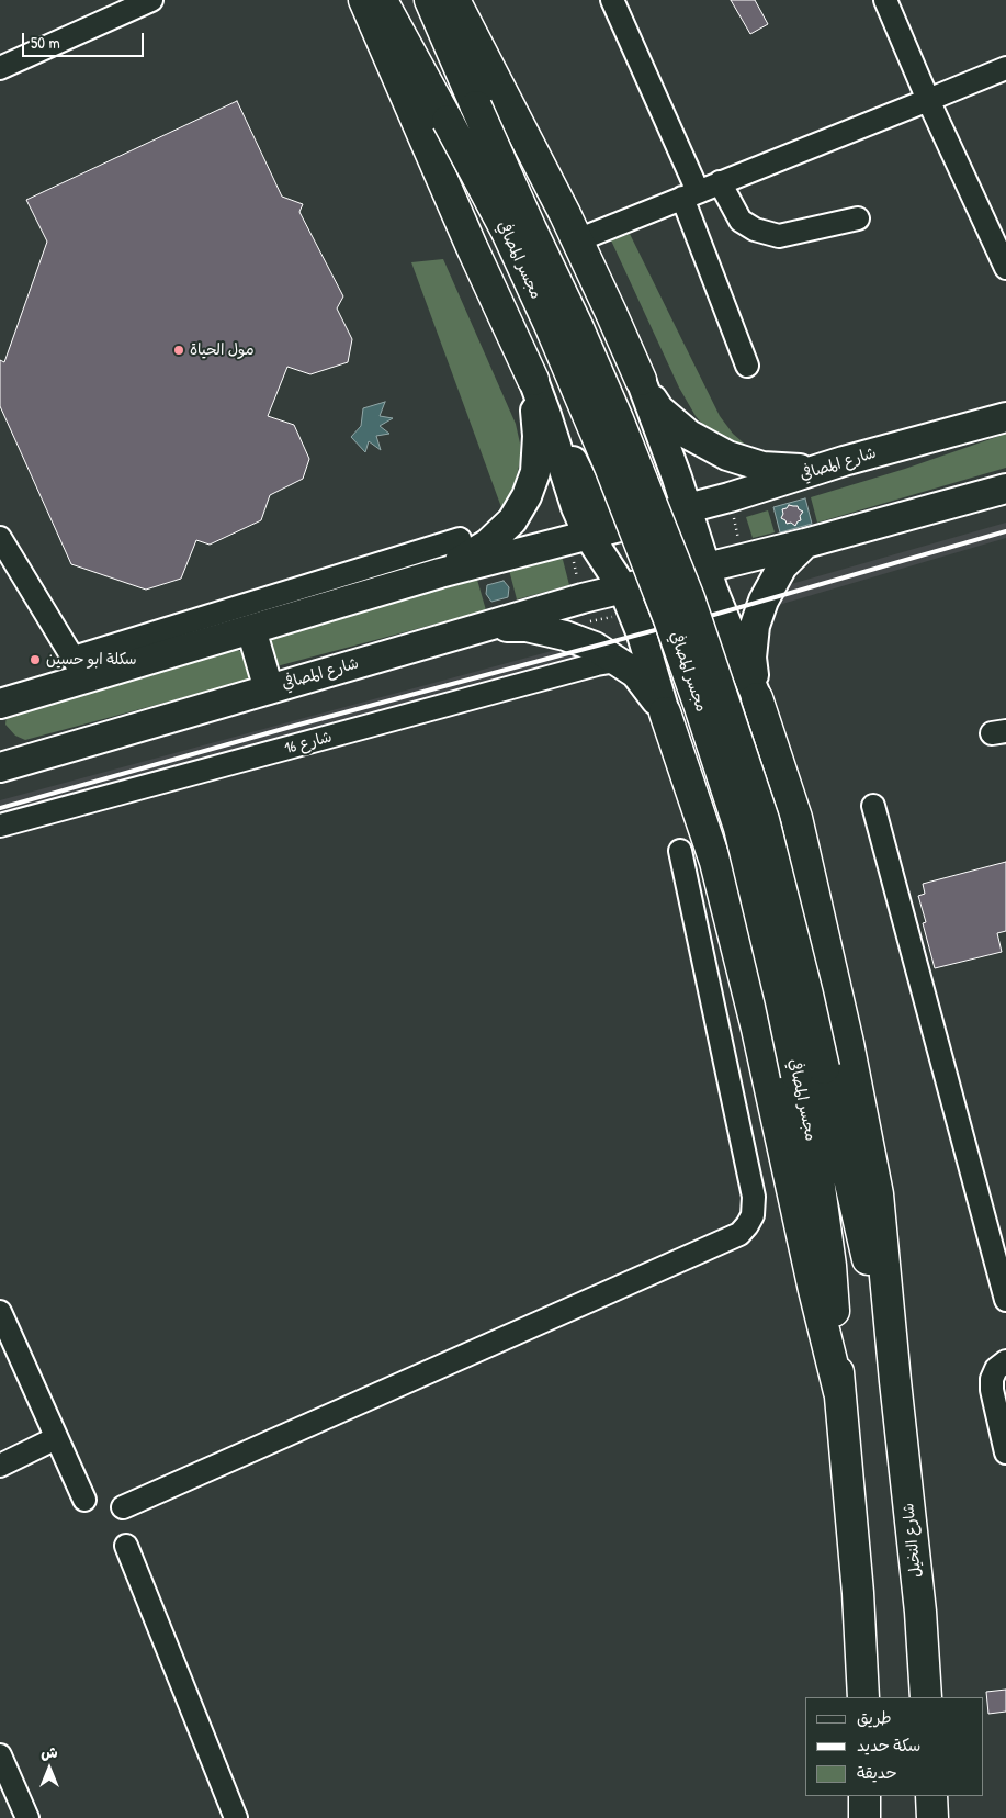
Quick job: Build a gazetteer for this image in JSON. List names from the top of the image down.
{
  "streets": {
    "highway": ["مجسر المصافي", "شارع النخيل"],
    "main road": ["شارع المصافي"],
    "street": ["شارع 16"]
  },
  "crossings": [
    ["مجسر المصافي", "شارع النخيل"]
  ],
  "places": ["مول الحياة", "سكلة ابو حسين"],
  "legend": ["طريق", "سكة حديد", "حديقة"],
  "scale_bar": "50 m",
  "north": "top"
}
